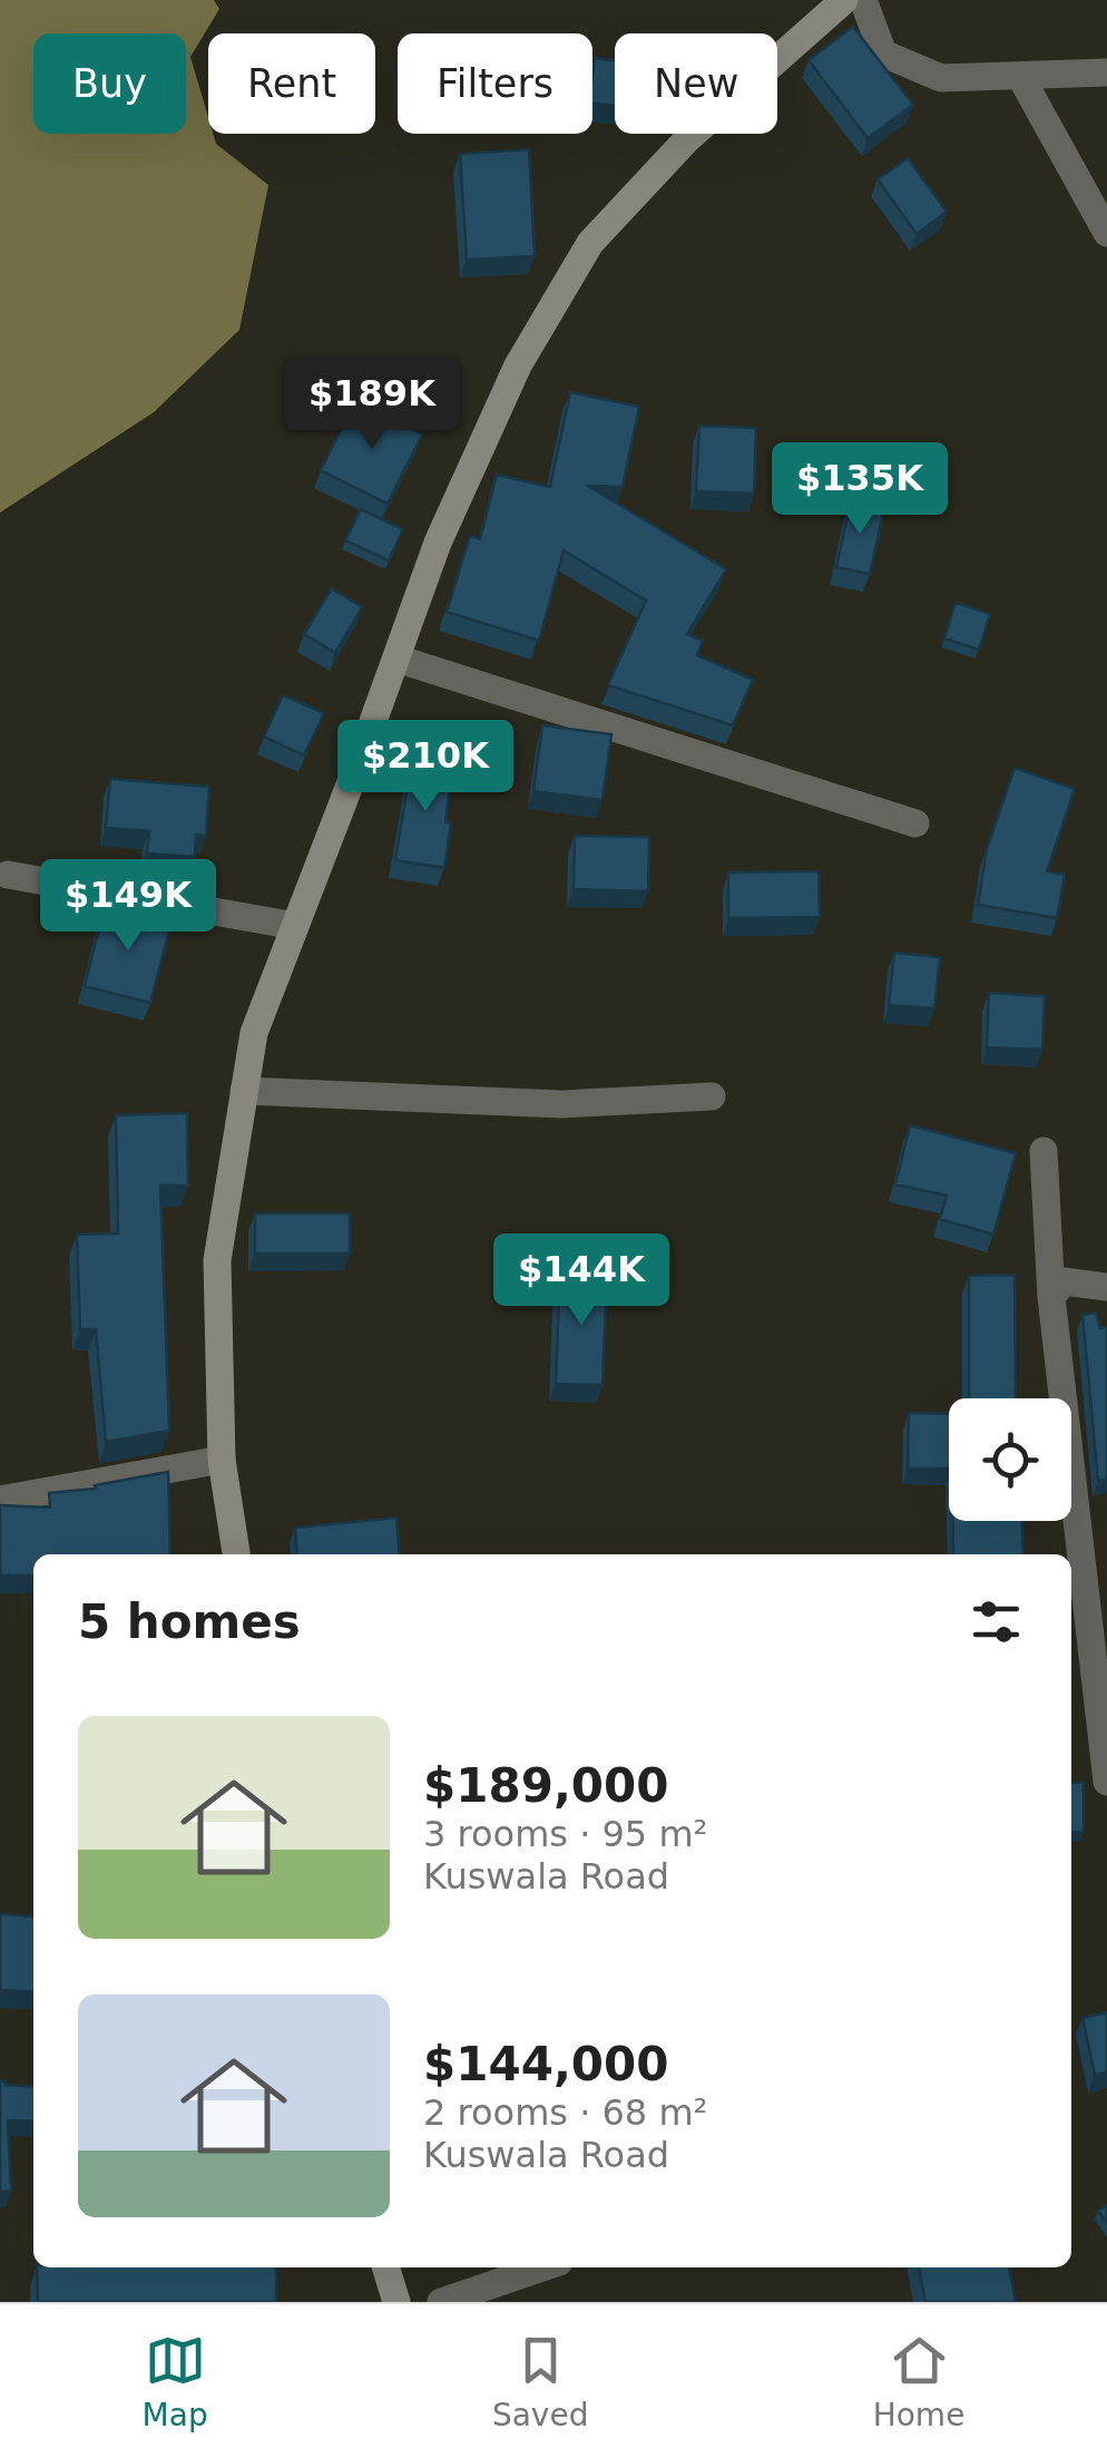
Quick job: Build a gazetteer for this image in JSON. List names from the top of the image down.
{
  "page": {
    "chip": [
      "Buy",
      "Rent",
      "Filters",
      "New"
    ],
    "price": [
      "$189K",
      "$135K",
      "$210K",
      "$149K",
      "$144K"
    ],
    "heading": "5 homes",
    "list": [
      {
        "name": "$189,000",
        "note": "3 rooms · 95 m² · Kuswala Road"
      },
      {
        "name": "$144,000",
        "note": "2 rooms · 68 m² · Kuswala Road"
      }
    ],
    "tabs": ["Map", "Saved", "Home"]
  }
}
